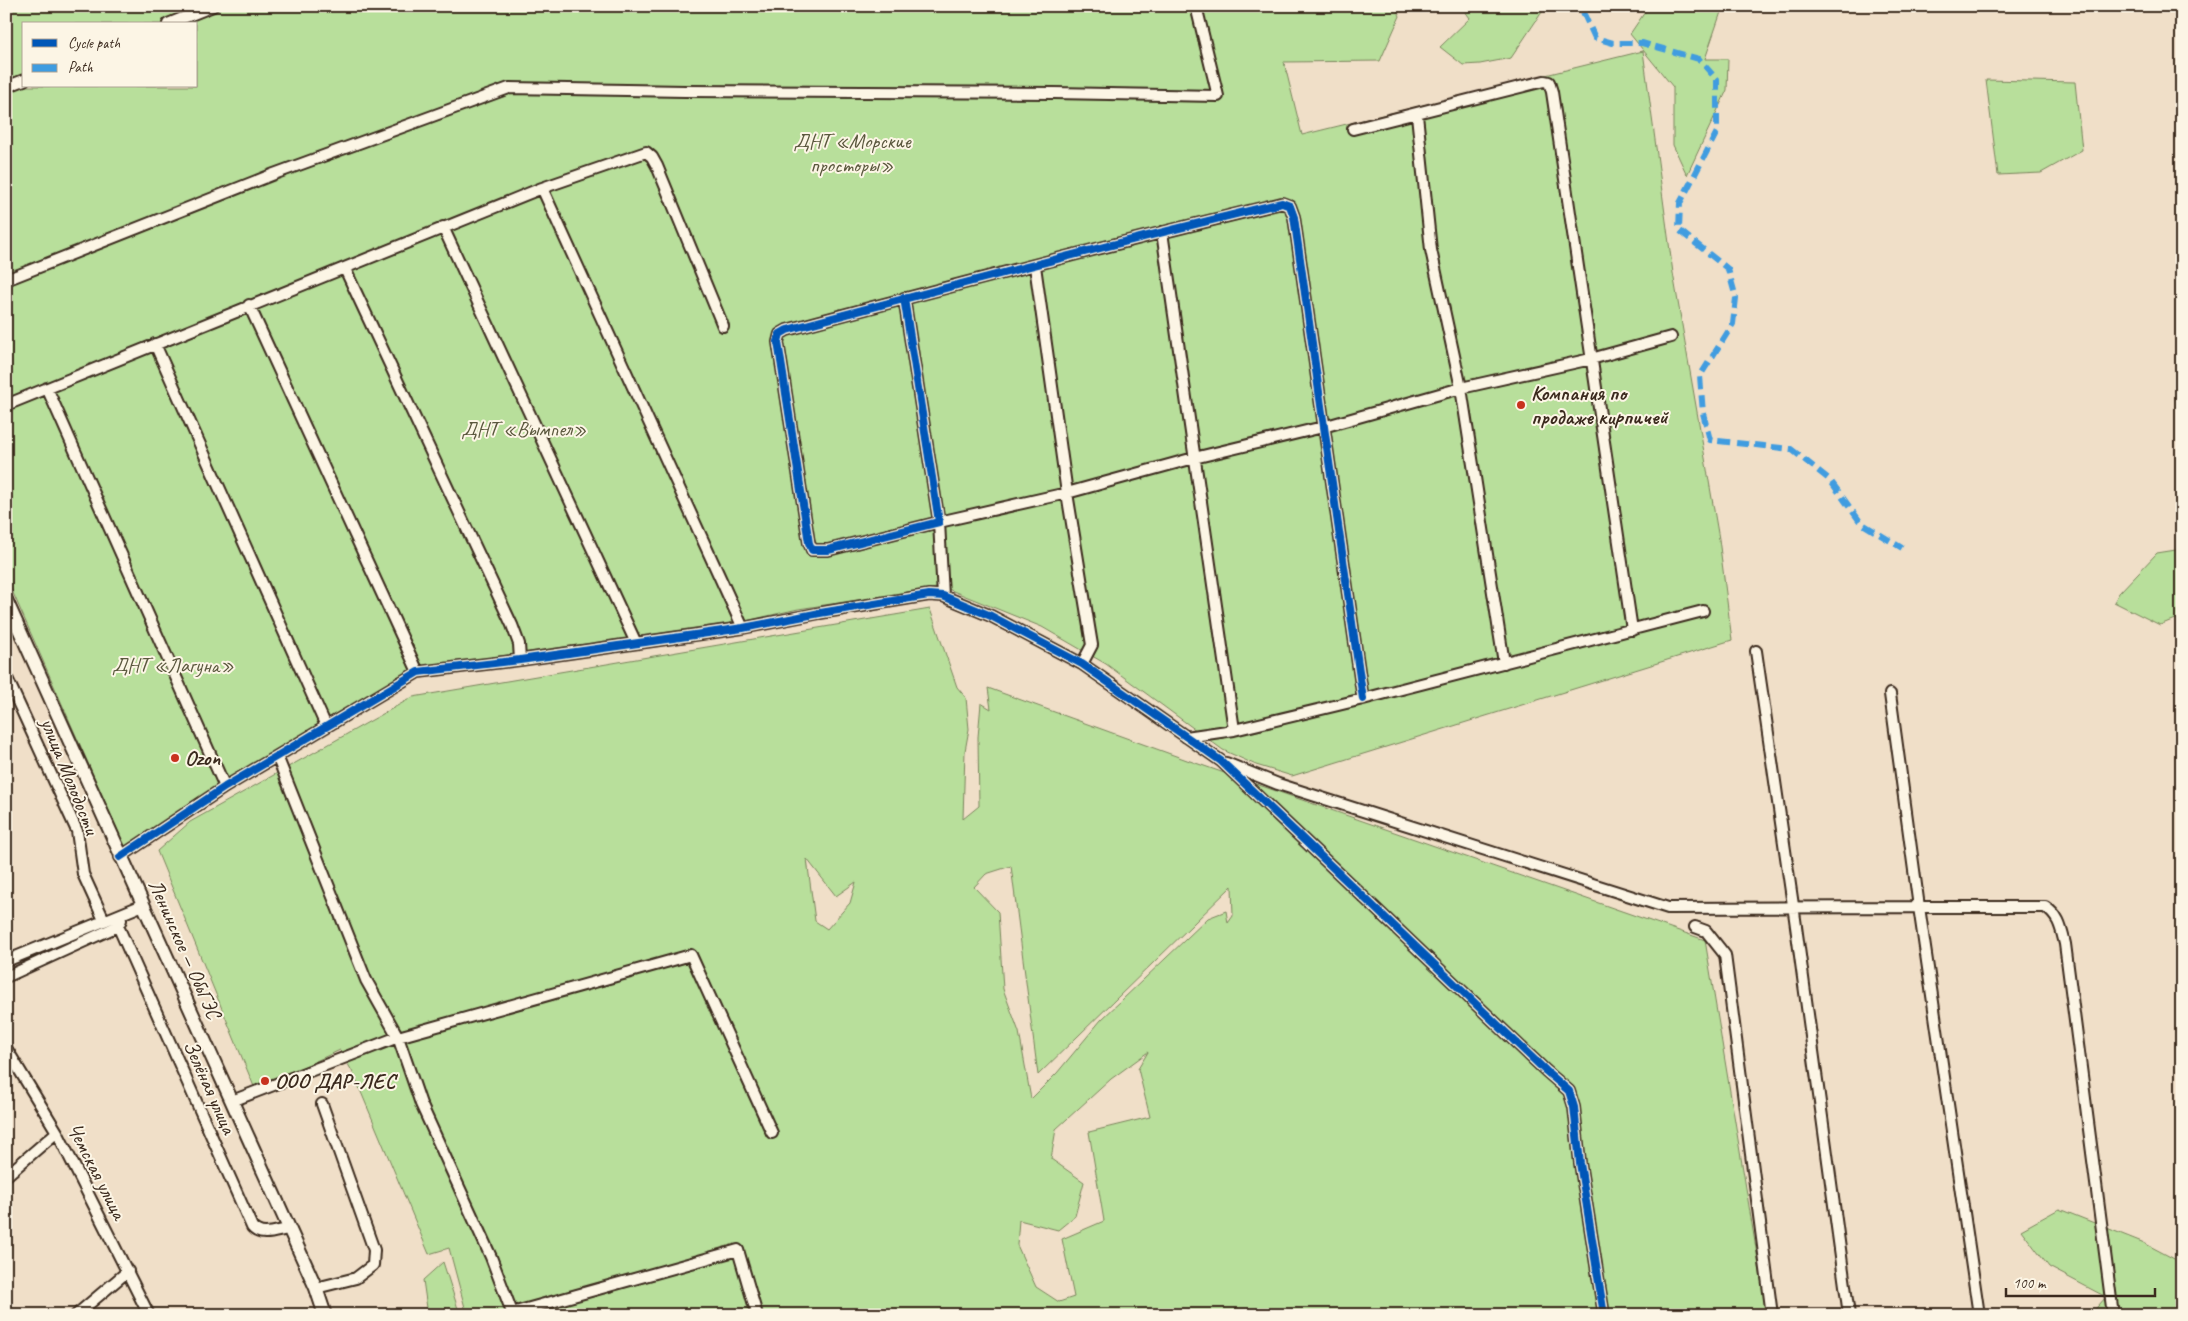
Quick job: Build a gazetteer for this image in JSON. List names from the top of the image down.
{
  "streets": {
    "main road": ["Ленинское — ОбьГЭС"],
    "street": ["улица Молодости", "Зелёная улица", "Чемская улица"]
  },
  "crossings": [
    ["Ленинское — ОбьГЭС", "Зелёная улица"]
  ],
  "parks": ["ДНТ «Морские просторы»", "ДНТ «Вымпел»", "ДНТ «Лагуна»"],
  "places": ["Компания по продаже кирпичей", "Ozon", "ООО ДАР-ЛЕС"],
  "legend": ["Cycle path", "Path"],
  "scale_bar": "100 m"
}
